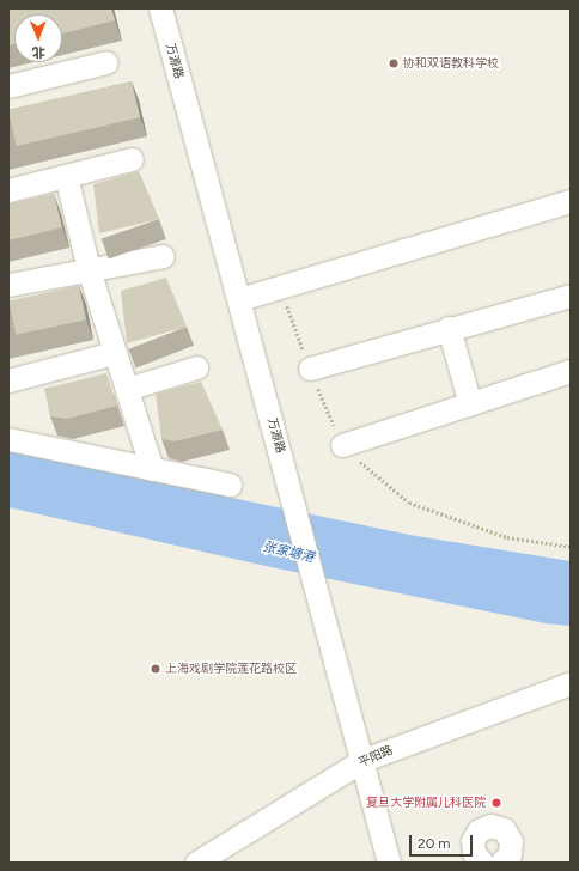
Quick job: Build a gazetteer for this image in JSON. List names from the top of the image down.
{
  "streets": {
    "street": ["万源路", "平阳路"]
  },
  "crossings": [
    ["万源路", "平阳路"]
  ],
  "water": ["张家塘港"],
  "places": ["协和双语教科学校", "上海戏剧学院莲花路校区", "复旦大学附属儿科医院"],
  "scale_bar": "20 m",
  "north": "bottom"
}
